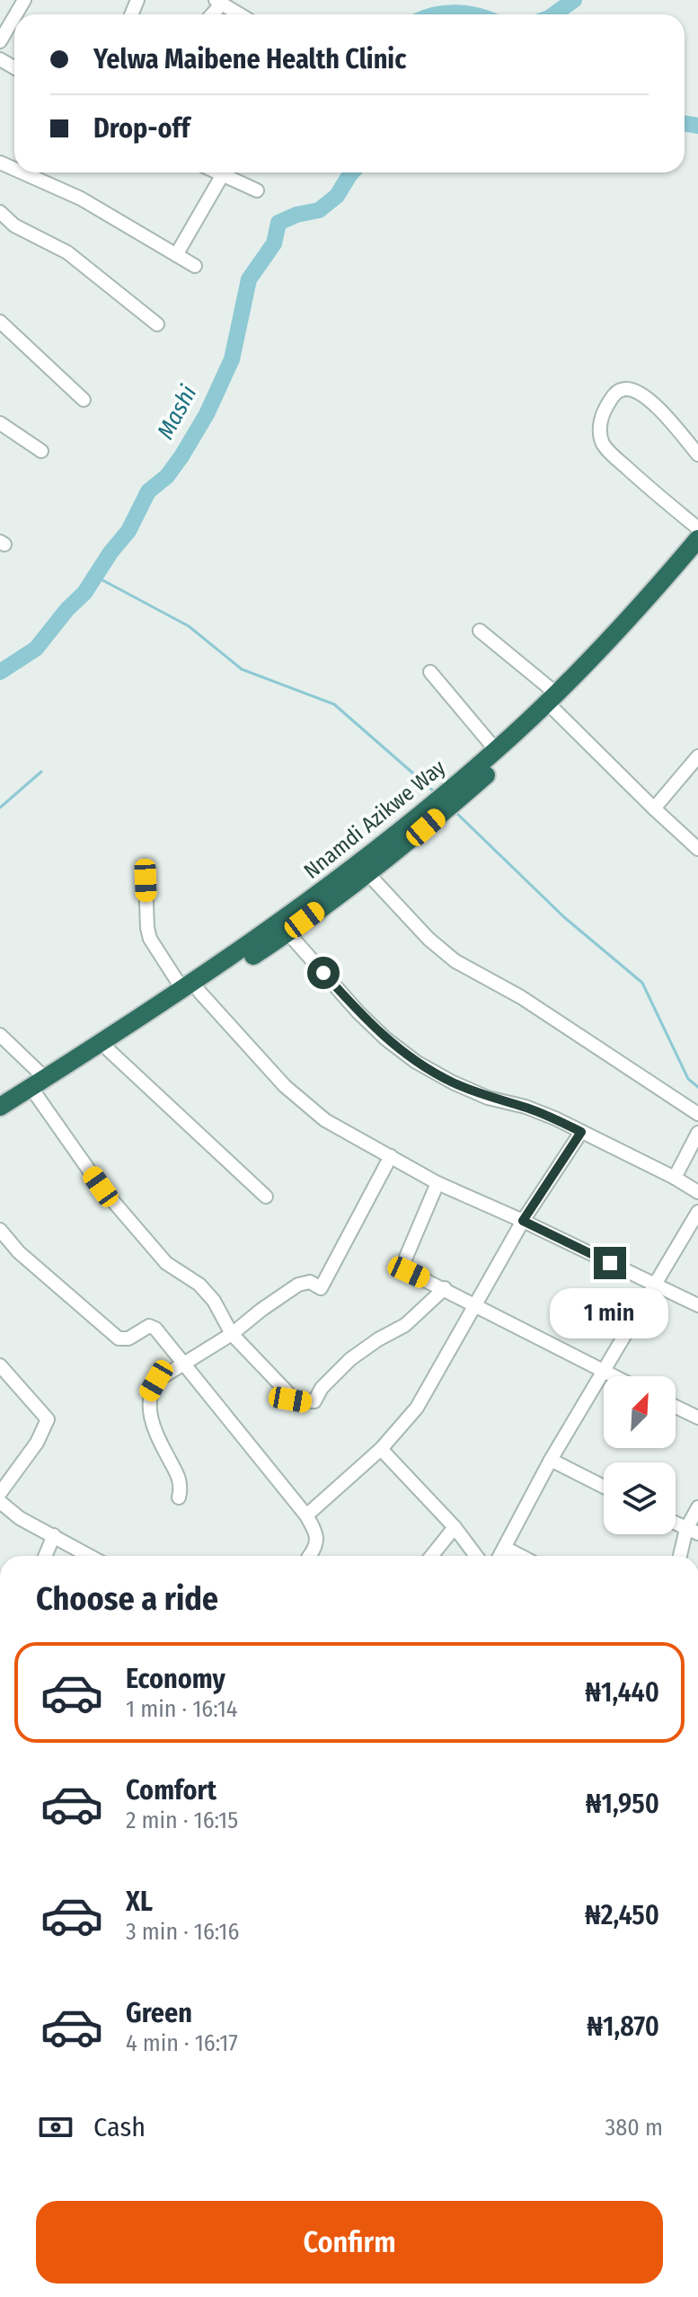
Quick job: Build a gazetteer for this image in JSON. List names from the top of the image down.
{
  "streets": {
    "highway": ["Nnamdi Azikwe Way"]
  },
  "water": ["Mashi"],
  "north": "top right",
  "page": {
    "banner": ["Yelwa Maibene Health Clinic", "Drop-off"],
    "bubble": "1 min",
    "heading": "Choose a ride",
    "list": [
      {
        "name": "Economy",
        "note": "1 min · 16:14",
        "value": "₦1,440"
      },
      {
        "name": "Comfort",
        "note": "2 min · 16:15",
        "value": "₦1,950"
      },
      {
        "name": "XL",
        "note": "3 min · 16:16",
        "value": "₦2,450"
      },
      {
        "name": "Green",
        "note": "4 min · 16:17",
        "value": "₦1,870"
      }
    ],
    "pay": ["Cash", "380 m"],
    "buttons": "Confirm"
  }
}
